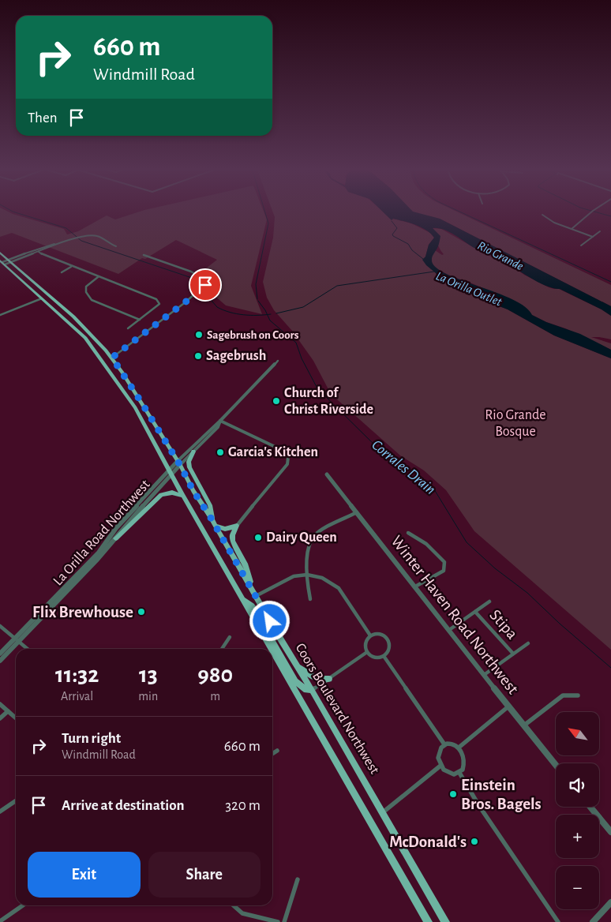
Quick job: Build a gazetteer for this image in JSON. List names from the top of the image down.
{
  "streets": {
    "main road": ["Coors Boulevard Northwest"],
    "street": ["La Orilla Road Northwest", "Winter Haven Road Northwest", "Stipa"]
  },
  "crossings": [
    ["La Orilla Road Northwest", "Coors Boulevard Northwest"]
  ],
  "water": ["Rio Grande", "La Orilla Outlet", "Corrales Drain"],
  "parks": ["Rio Grande Bosque"],
  "places": [
    "Sagebrush on Coors",
    "Sagebrush",
    "Church of Christ Riverside",
    "Garcia's Kitchen",
    "Dairy Queen",
    "Flix Brewhouse",
    "Einstein Bros. Bagels",
    "McDonald's"
  ],
  "north": "top left",
  "page": {
    "turn": ["660 m", "Windmill Road"],
    "then": "Then",
    "eta": [
      "11:32",
      "Arrival",
      "13",
      "min",
      "980",
      "m"
    ],
    "map_buttons": ["+", "−"],
    "list": [
      {
        "name": "Turn right",
        "note": "Windmill Road",
        "value": "660 m"
      },
      {
        "name": "Arrive at destination",
        "value": "320 m"
      }
    ],
    "buttons": ["Exit", "Share"]
  }
}
